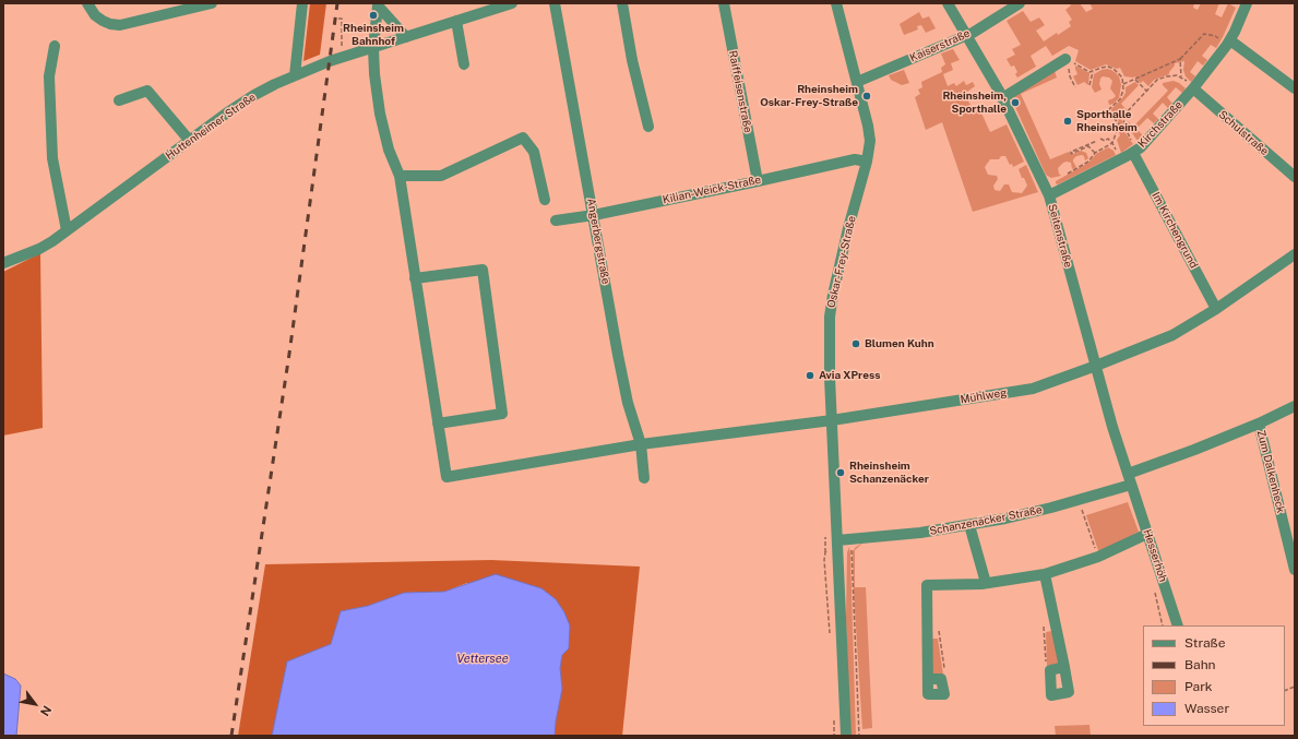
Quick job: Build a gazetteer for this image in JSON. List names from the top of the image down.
{
  "streets": {
    "street": [
      "Kaiserstraße",
      "Raiffeisenstraße",
      "Kirchstraße",
      "Huttenheimer Straße",
      "Schulstraße",
      "Kilian-Weick-Straße",
      "Im Kirchengrund",
      "Seitenstraße",
      "Angerbergstraße",
      "Oskar-Frey-Straße",
      "Mühlweg",
      "Zum Dalkenheck",
      "Schanzenäcker Straße",
      "Hesserhöh"
    ]
  },
  "crossings": [
    ["Kaiserstraße", "Seitenstraße"],
    ["Kaiserstraße", "Oskar-Frey-Straße"],
    ["Raiffeisenstraße", "Kilian-Weick-Straße"],
    ["Kirchstraße", "Schulstraße"],
    ["Kirchstraße", "Im Kirchengrund"],
    ["Kirchstraße", "Seitenstraße"],
    ["Kilian-Weick-Straße", "Angerbergstraße"],
    ["Kilian-Weick-Straße", "Oskar-Frey-Straße"],
    ["Im Kirchengrund", "Mühlweg"],
    ["Seitenstraße", "Mühlweg"],
    ["Seitenstraße", "Schanzenäcker Straße"],
    ["Seitenstraße", "Hesserhöh"],
    ["Angerbergstraße", "Mühlweg"],
    ["Oskar-Frey-Straße", "Mühlweg"],
    ["Oskar-Frey-Straße", "Schanzenäcker Straße"],
    ["Zum Dalkenheck", "Schanzenäcker Straße"],
    ["Schanzenäcker Straße", "Hesserhöh"]
  ],
  "water": ["Vettersee"],
  "places": [
    "Rheinsheim Bahnhof",
    "Rheinsheim Oskar-Frey-Straße",
    "Rheinsheim, Sporthalle",
    "Sporthalle Rheinsheim",
    "Blumen Kuhn",
    "Avia XPress",
    "Rheinsheim Schanzenäcker"
  ],
  "legend": [
    "Straße",
    "Bahn",
    "Park",
    "Wasser"
  ],
  "north": "bottom right"
}
